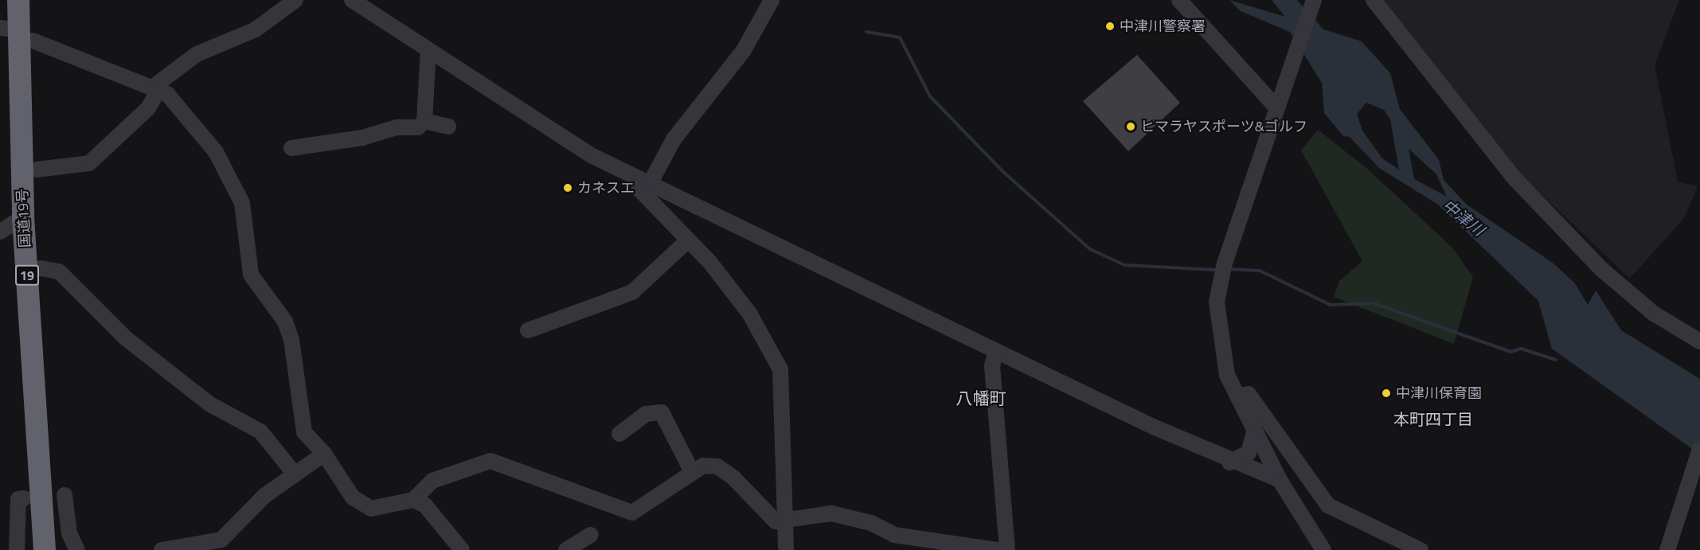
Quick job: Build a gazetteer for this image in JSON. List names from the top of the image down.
{
  "streets": {
    "highway": ["国道19号", "19"]
  },
  "districts": ["八幡町", "本町四丁目"],
  "water": ["中津川"],
  "places": [
    "中津川警察署",
    "ヒマラヤスポーツ&ゴルフ",
    "カネスエ",
    "中津川保育園"
  ]
}
